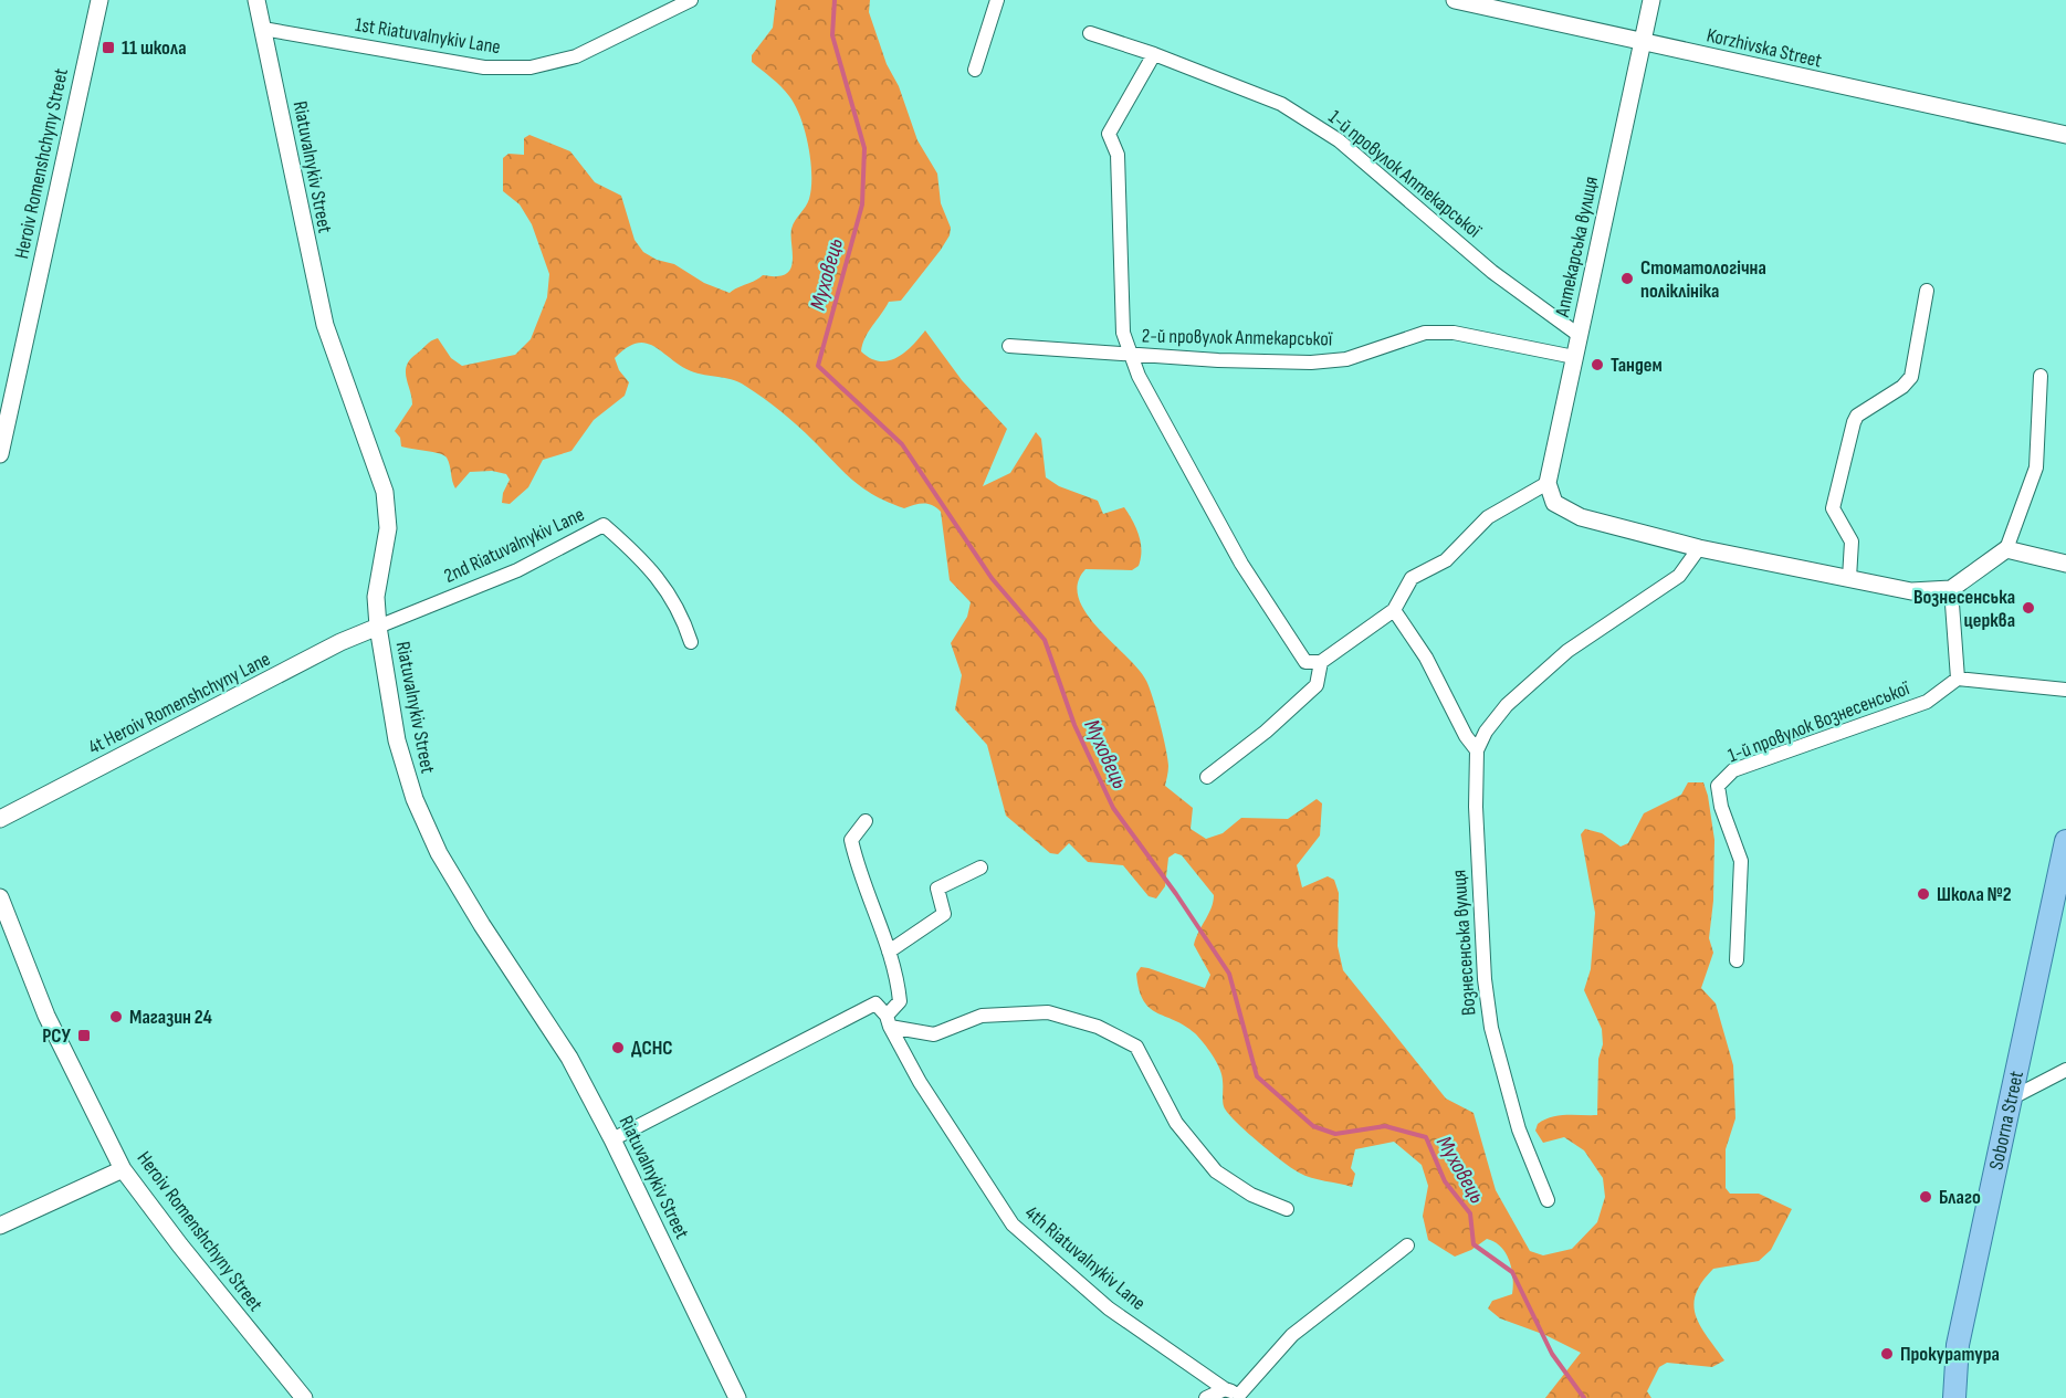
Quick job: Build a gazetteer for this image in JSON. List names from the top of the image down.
{
  "streets": {
    "main road": ["Soborna Street"],
    "street": [
      "1st Riatuvalnykiv Lane",
      "Korzhivska Street",
      "Heroiv Romenshchyny Street",
      "Riatuvalnykiv Street",
      "1-й провулок Аптекарської",
      "Аптекарська вулиця",
      "2-й провулок Аптекарської",
      "2nd Riatuvalnykiv Lane",
      "4t Heroiv Romenshchyny Lane",
      "1-й провулок Вознесенської",
      "Вознесенська вулиця",
      "4th Riatuvalnykiv Lane"
    ]
  },
  "crossings": [
    ["1st Riatuvalnykiv Lane", "Riatuvalnykiv Street"],
    ["Korzhivska Street", "Аптекарська вулиця"],
    ["Riatuvalnykiv Street", "2nd Riatuvalnykiv Lane"],
    ["Riatuvalnykiv Street", "4t Heroiv Romenshchyny Lane"],
    ["1-й провулок Аптекарської", "Аптекарська вулиця"],
    ["Аптекарська вулиця", "2-й провулок Аптекарської"],
    ["2nd Riatuvalnykiv Lane", "4t Heroiv Romenshchyny Lane"]
  ],
  "water": ["Муховець"],
  "places": {
    "transit": ["11 школа", "РСУ"],
    "other": [
      "Стоматологічна поліклініка",
      "Тандем",
      "Вознесенська церква",
      "Школа №2",
      "Магазин 24",
      "ДСНС",
      "Благо",
      "Прокуратура"
    ]
  }
}
